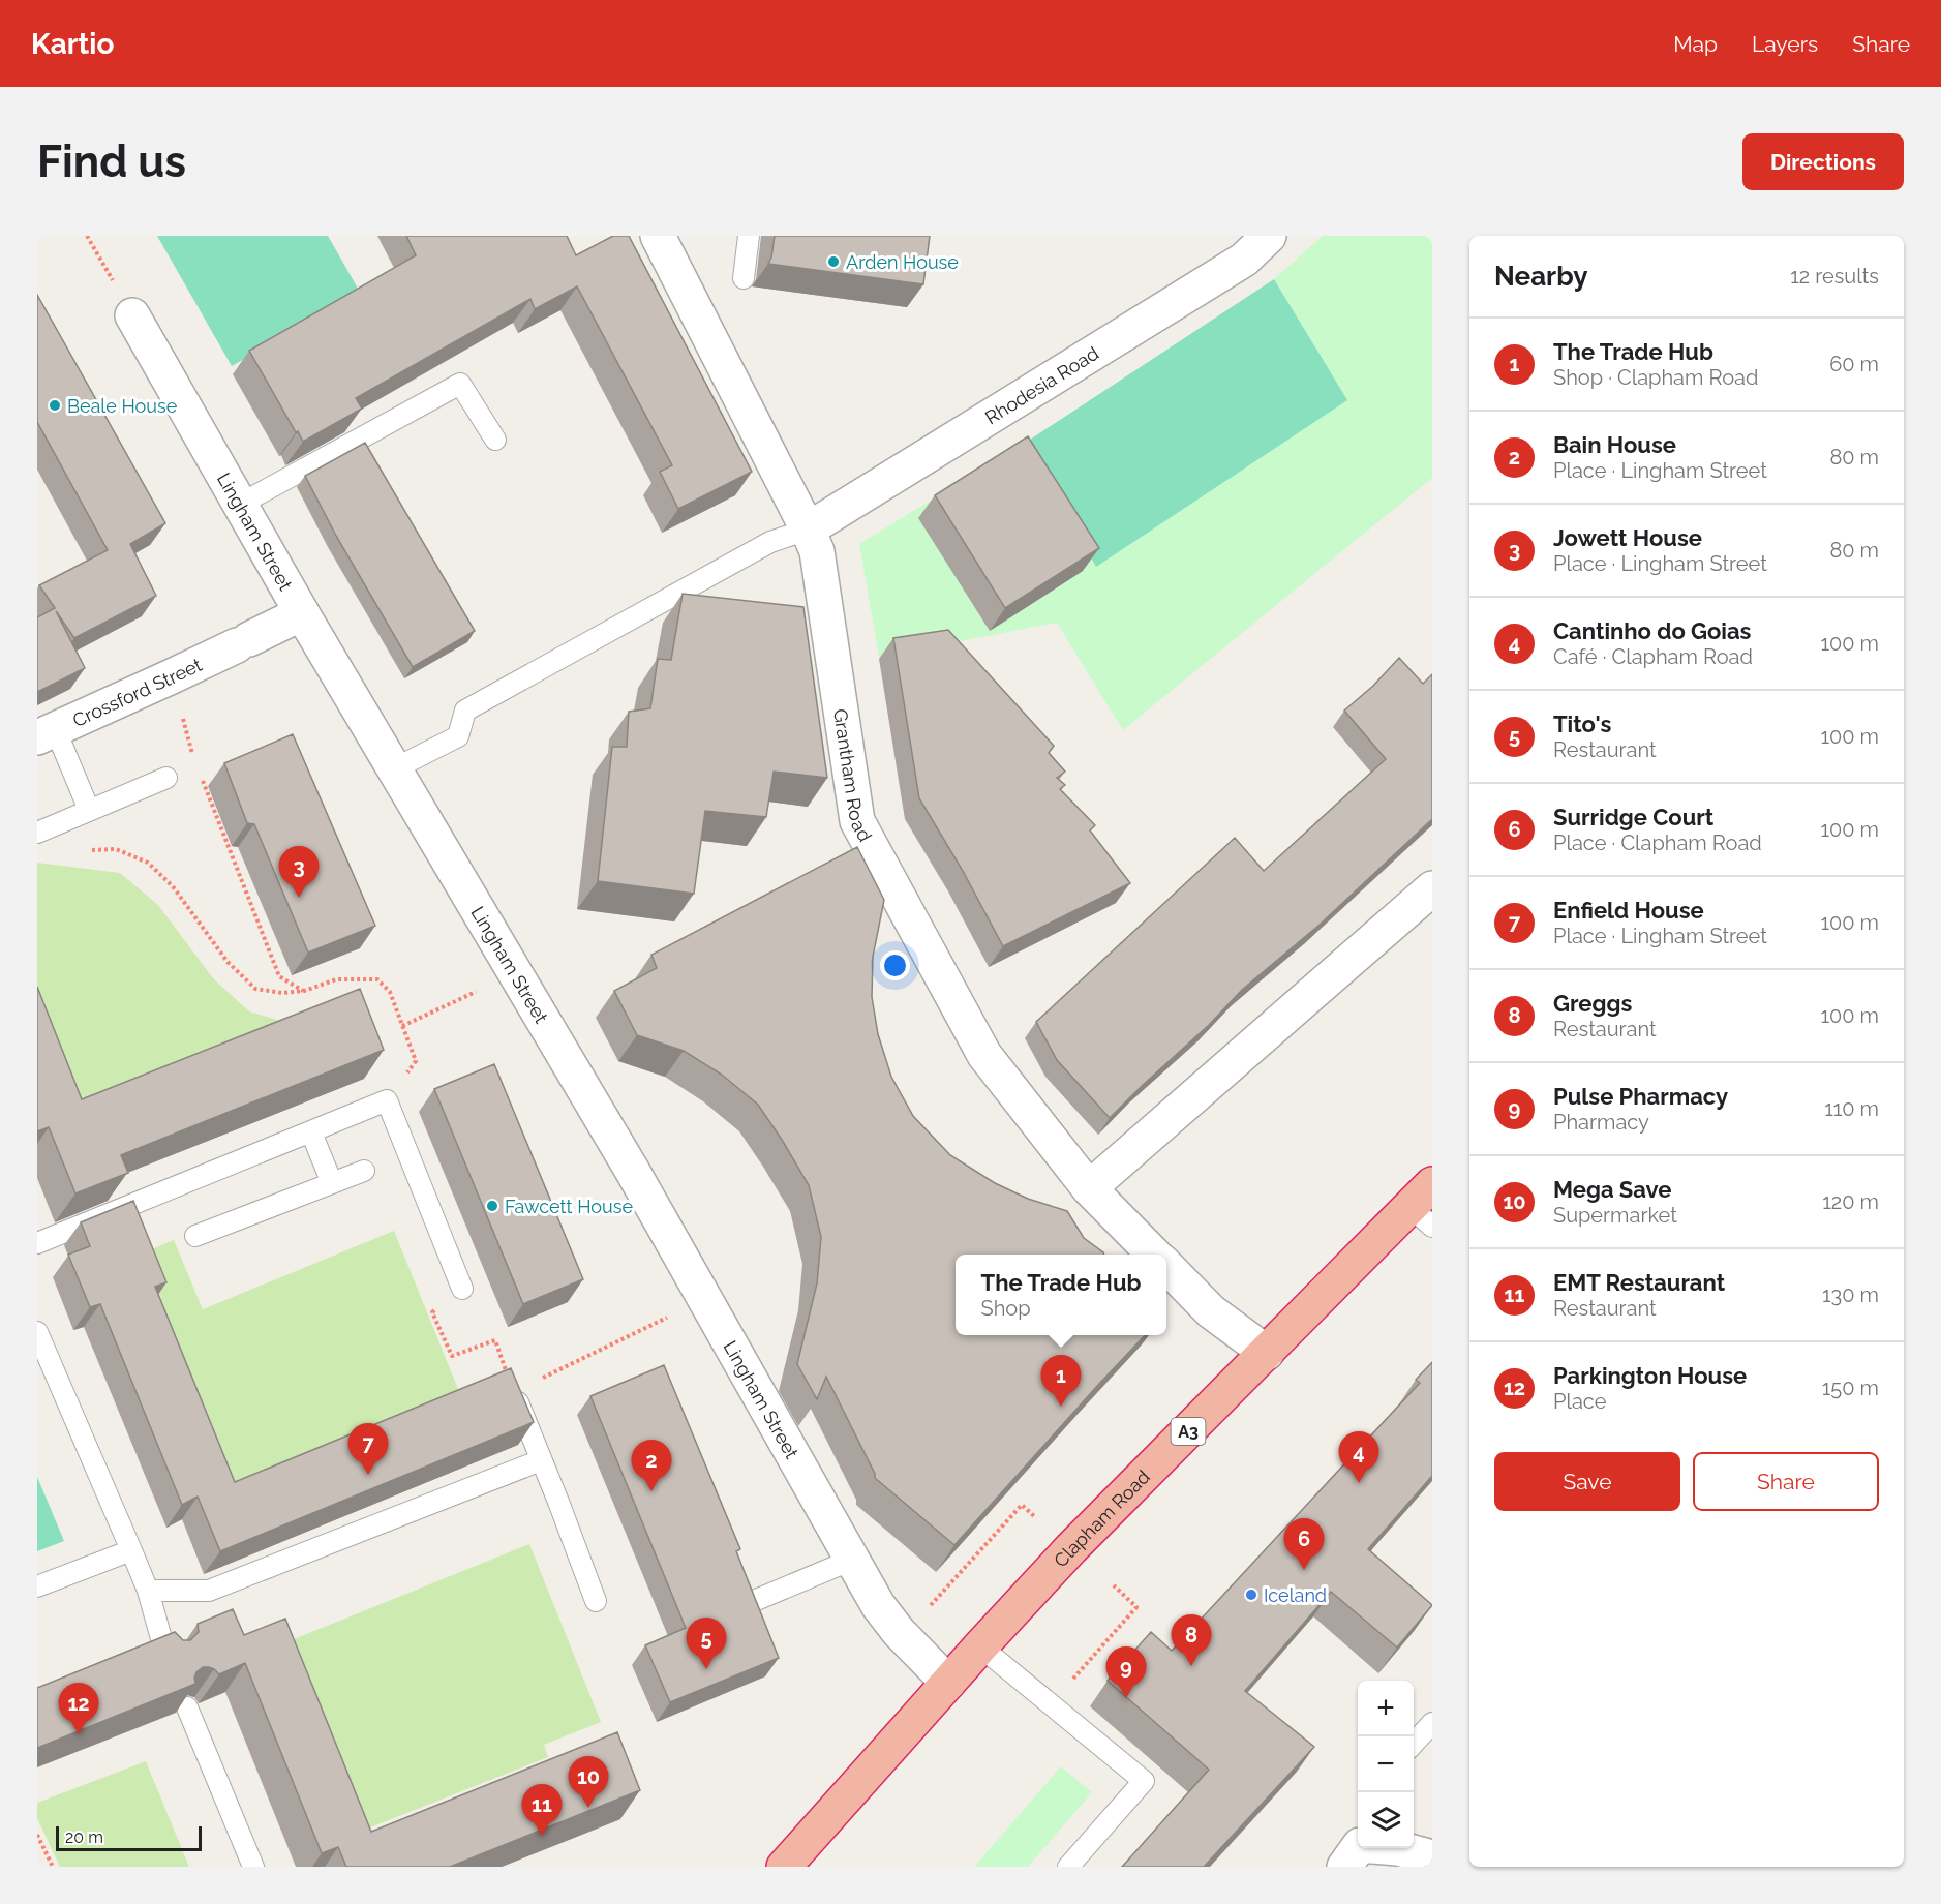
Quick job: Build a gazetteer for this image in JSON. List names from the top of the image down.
{
  "streets": {
    "highway": ["A3", "Clapham Road"],
    "street": [
      "Rhodesia Road",
      "Lingham Street",
      "Crossford Street",
      "Grantham Road"
    ]
  },
  "crossings": [
    ["Rhodesia Road", "Grantham Road"],
    ["Lingham Street", "Crossford Street"],
    ["Lingham Street", "Clapham Road"],
    ["Grantham Road", "Clapham Road"]
  ],
  "places": [
    "Arden House",
    "Beale House",
    "Fawcett House",
    "Iceland"
  ],
  "scale_bar": "20 m",
  "page": {
    "header": "Kartio",
    "nav": ["Map", "Layers", "Share"],
    "buttons": [
      "Directions",
      ["Save", "Share"]
    ],
    "title": "Find us",
    "heading": ["Nearby", "12 results"],
    "list": [
      {
        "mark": "1",
        "name": "The Trade Hub",
        "note": "Shop · Clapham Road",
        "value": "60 m"
      },
      {
        "mark": "2",
        "name": "Bain House",
        "note": "Place · Lingham Street",
        "value": "80 m"
      },
      {
        "mark": "3",
        "name": "Jowett House",
        "note": "Place · Lingham Street",
        "value": "80 m"
      },
      {
        "mark": "4",
        "name": "Cantinho do Goias",
        "note": "Café · Clapham Road",
        "value": "100 m"
      },
      {
        "mark": "5",
        "name": "Tito's",
        "note": "Restaurant",
        "value": "100 m"
      },
      {
        "mark": "6",
        "name": "Surridge Court",
        "note": "Place · Clapham Road",
        "value": "100 m"
      },
      {
        "mark": "7",
        "name": "Enfield House",
        "note": "Place · Lingham Street",
        "value": "100 m"
      },
      {
        "mark": "8",
        "name": "Greggs",
        "note": "Restaurant",
        "value": "100 m"
      },
      {
        "mark": "9",
        "name": "Pulse Pharmacy",
        "note": "Pharmacy",
        "value": "110 m"
      },
      {
        "mark": "10",
        "name": "Mega Save",
        "note": "Supermarket",
        "value": "120 m"
      },
      {
        "mark": "11",
        "name": "EMT Restaurant",
        "note": "Restaurant",
        "value": "130 m"
      },
      {
        "mark": "12",
        "name": "Parkington House",
        "note": "Place",
        "value": "150 m"
      }
    ],
    "pins": [
      "3",
      "1",
      "7",
      "4",
      "2",
      "6",
      "8",
      "5",
      "9",
      "12",
      "10",
      "11"
    ],
    "popup": ["The Trade Hub", "Shop"],
    "map_buttons": ["+", "−"],
    "scale": "20 m"
  }
}
